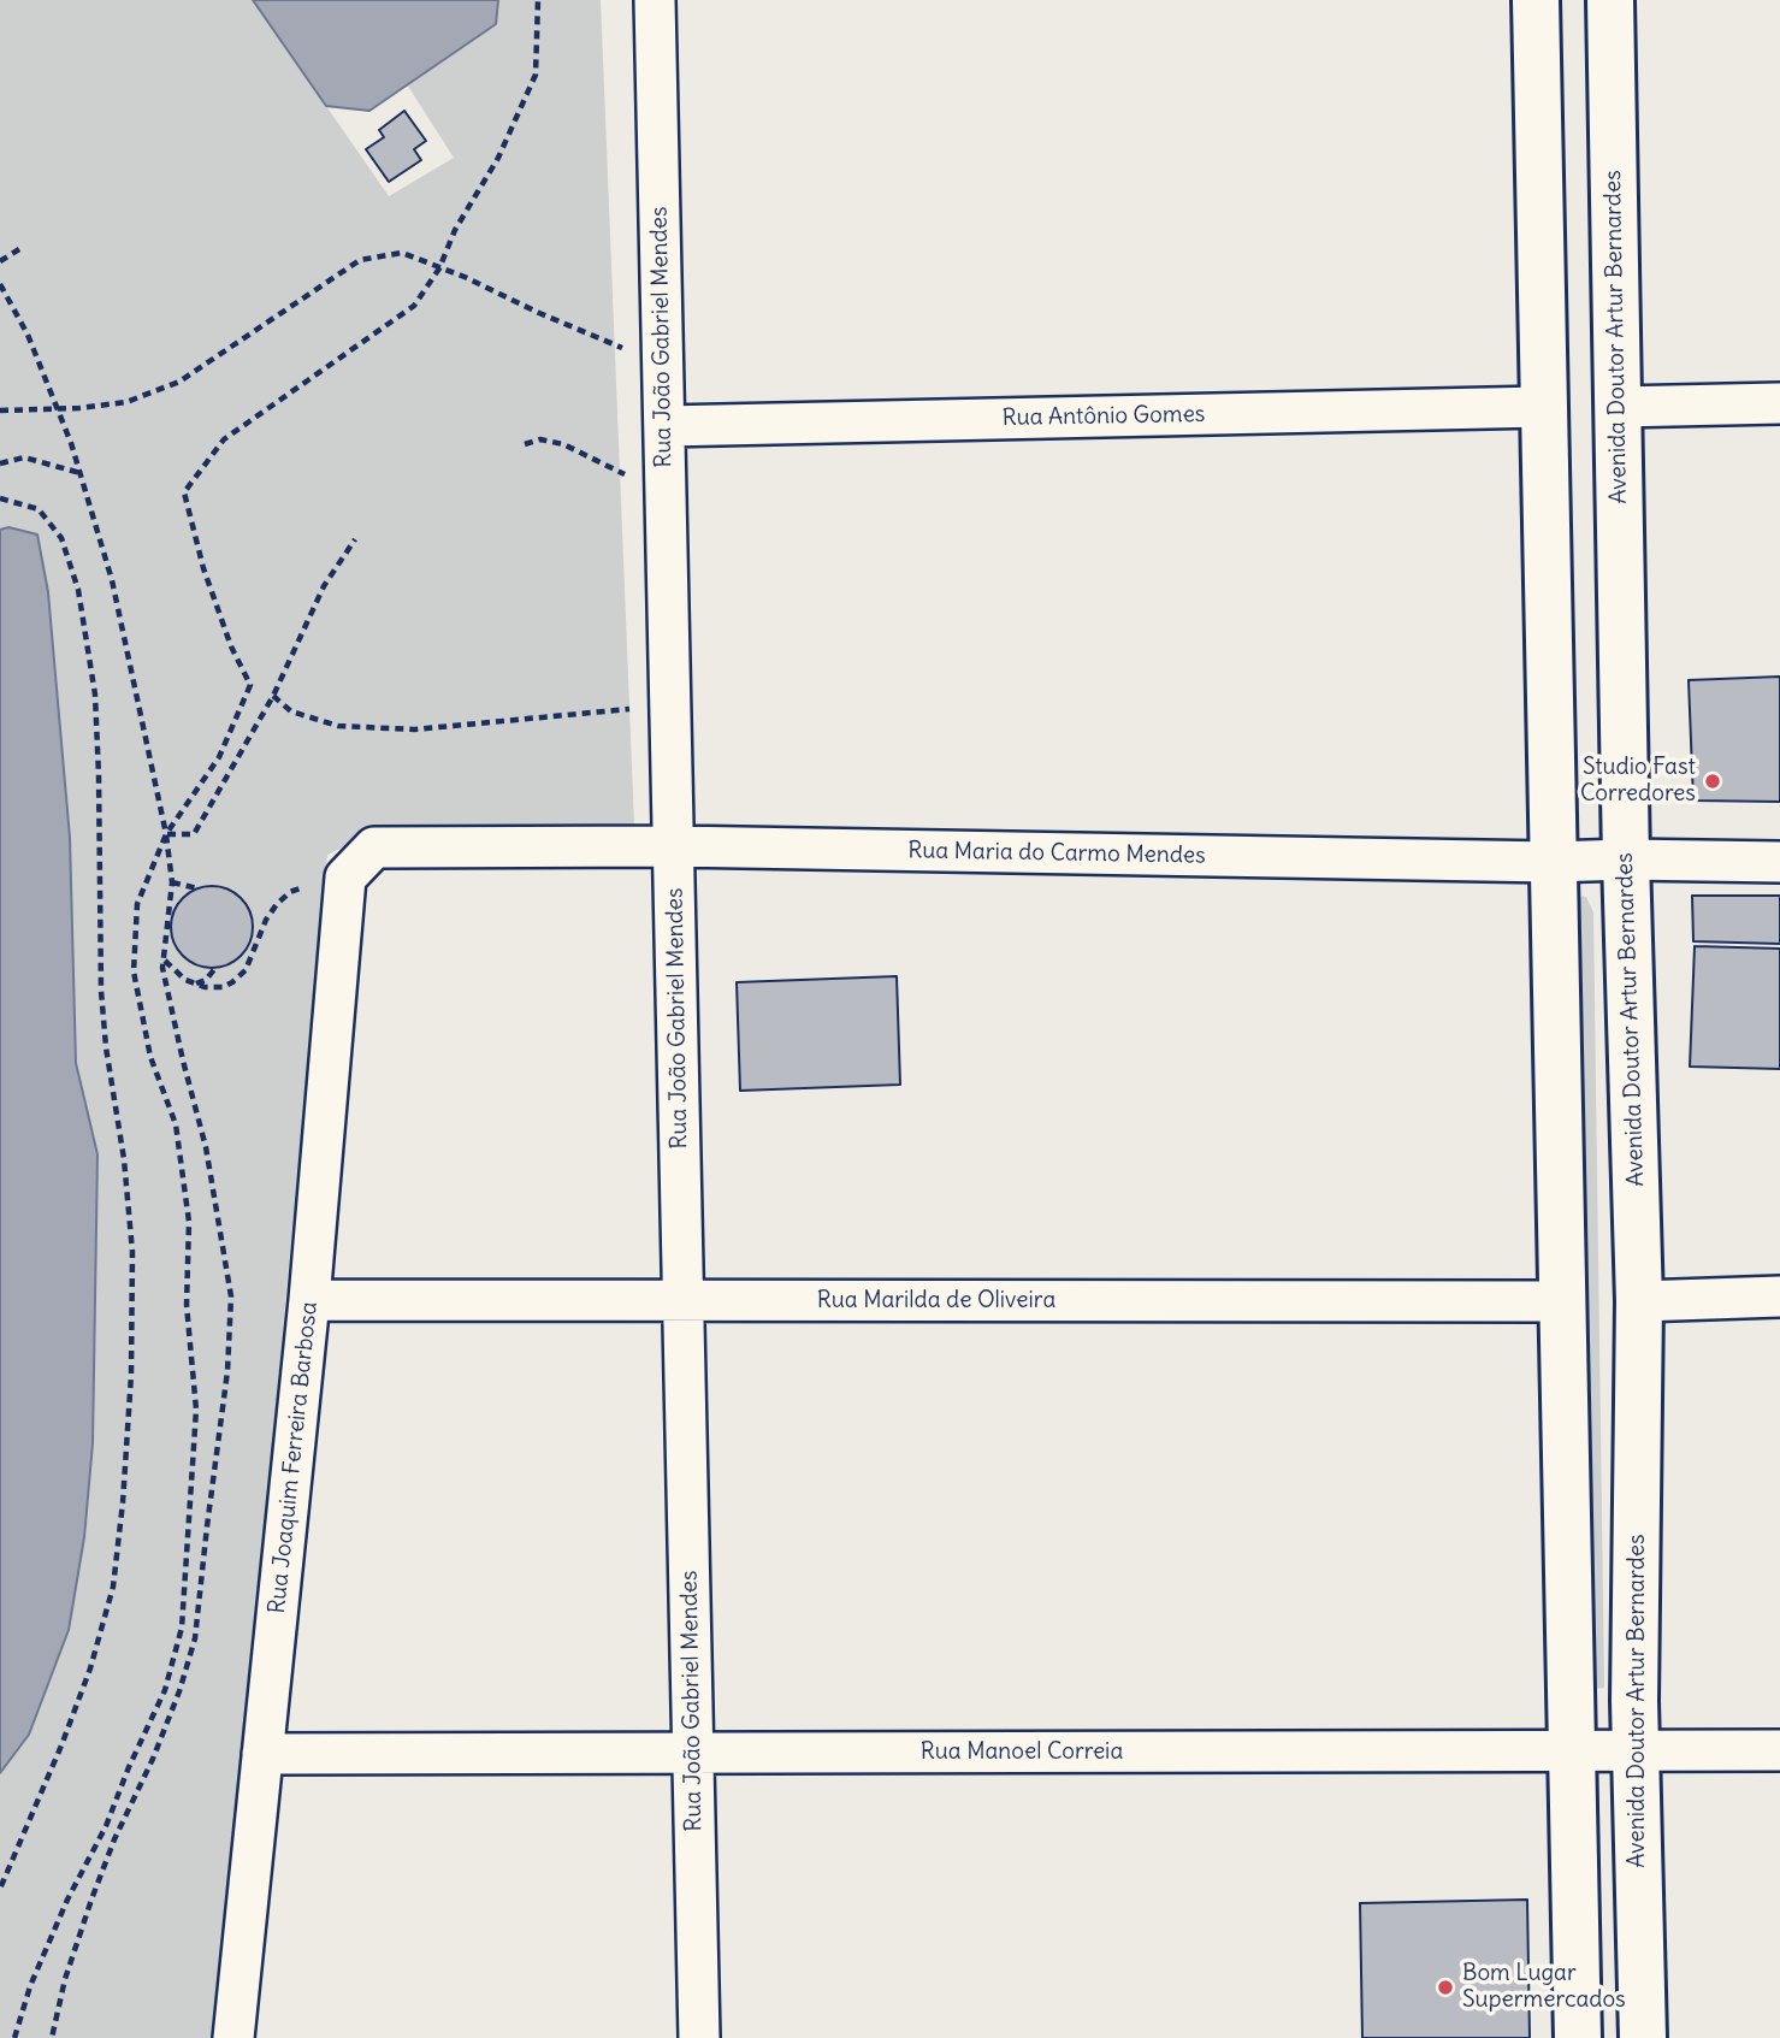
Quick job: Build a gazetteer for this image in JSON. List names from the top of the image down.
{
  "streets": {
    "main road": ["Avenida Doutor Artur Bernardes"],
    "street": [
      "Rua João Gabriel Mendes",
      "Rua Antônio Gomes",
      "Rua Maria do Carmo Mendes",
      "Rua Marilda de Oliveira",
      "Rua Joaquim Ferreira Barbosa",
      "Rua Manoel Correia"
    ]
  },
  "crossings": [
    ["Rua João Gabriel Mendes", "Rua Antônio Gomes"],
    ["Rua João Gabriel Mendes", "Rua Maria do Carmo Mendes"],
    ["Rua João Gabriel Mendes", "Rua Marilda de Oliveira"],
    ["Rua João Gabriel Mendes", "Rua Manoel Correia"],
    ["Avenida Doutor Artur Bernardes", "Rua Maria do Carmo Mendes"],
    ["Avenida Doutor Artur Bernardes", "Rua Manoel Correia"],
    ["Rua Maria do Carmo Mendes", "Rua Joaquim Ferreira Barbosa"],
    ["Rua Marilda de Oliveira", "Rua Joaquim Ferreira Barbosa"],
    ["Rua Joaquim Ferreira Barbosa", "Rua Manoel Correia"]
  ],
  "places": ["Studio Fast Corredores", "Bom Lugar Supermercados"]
}
